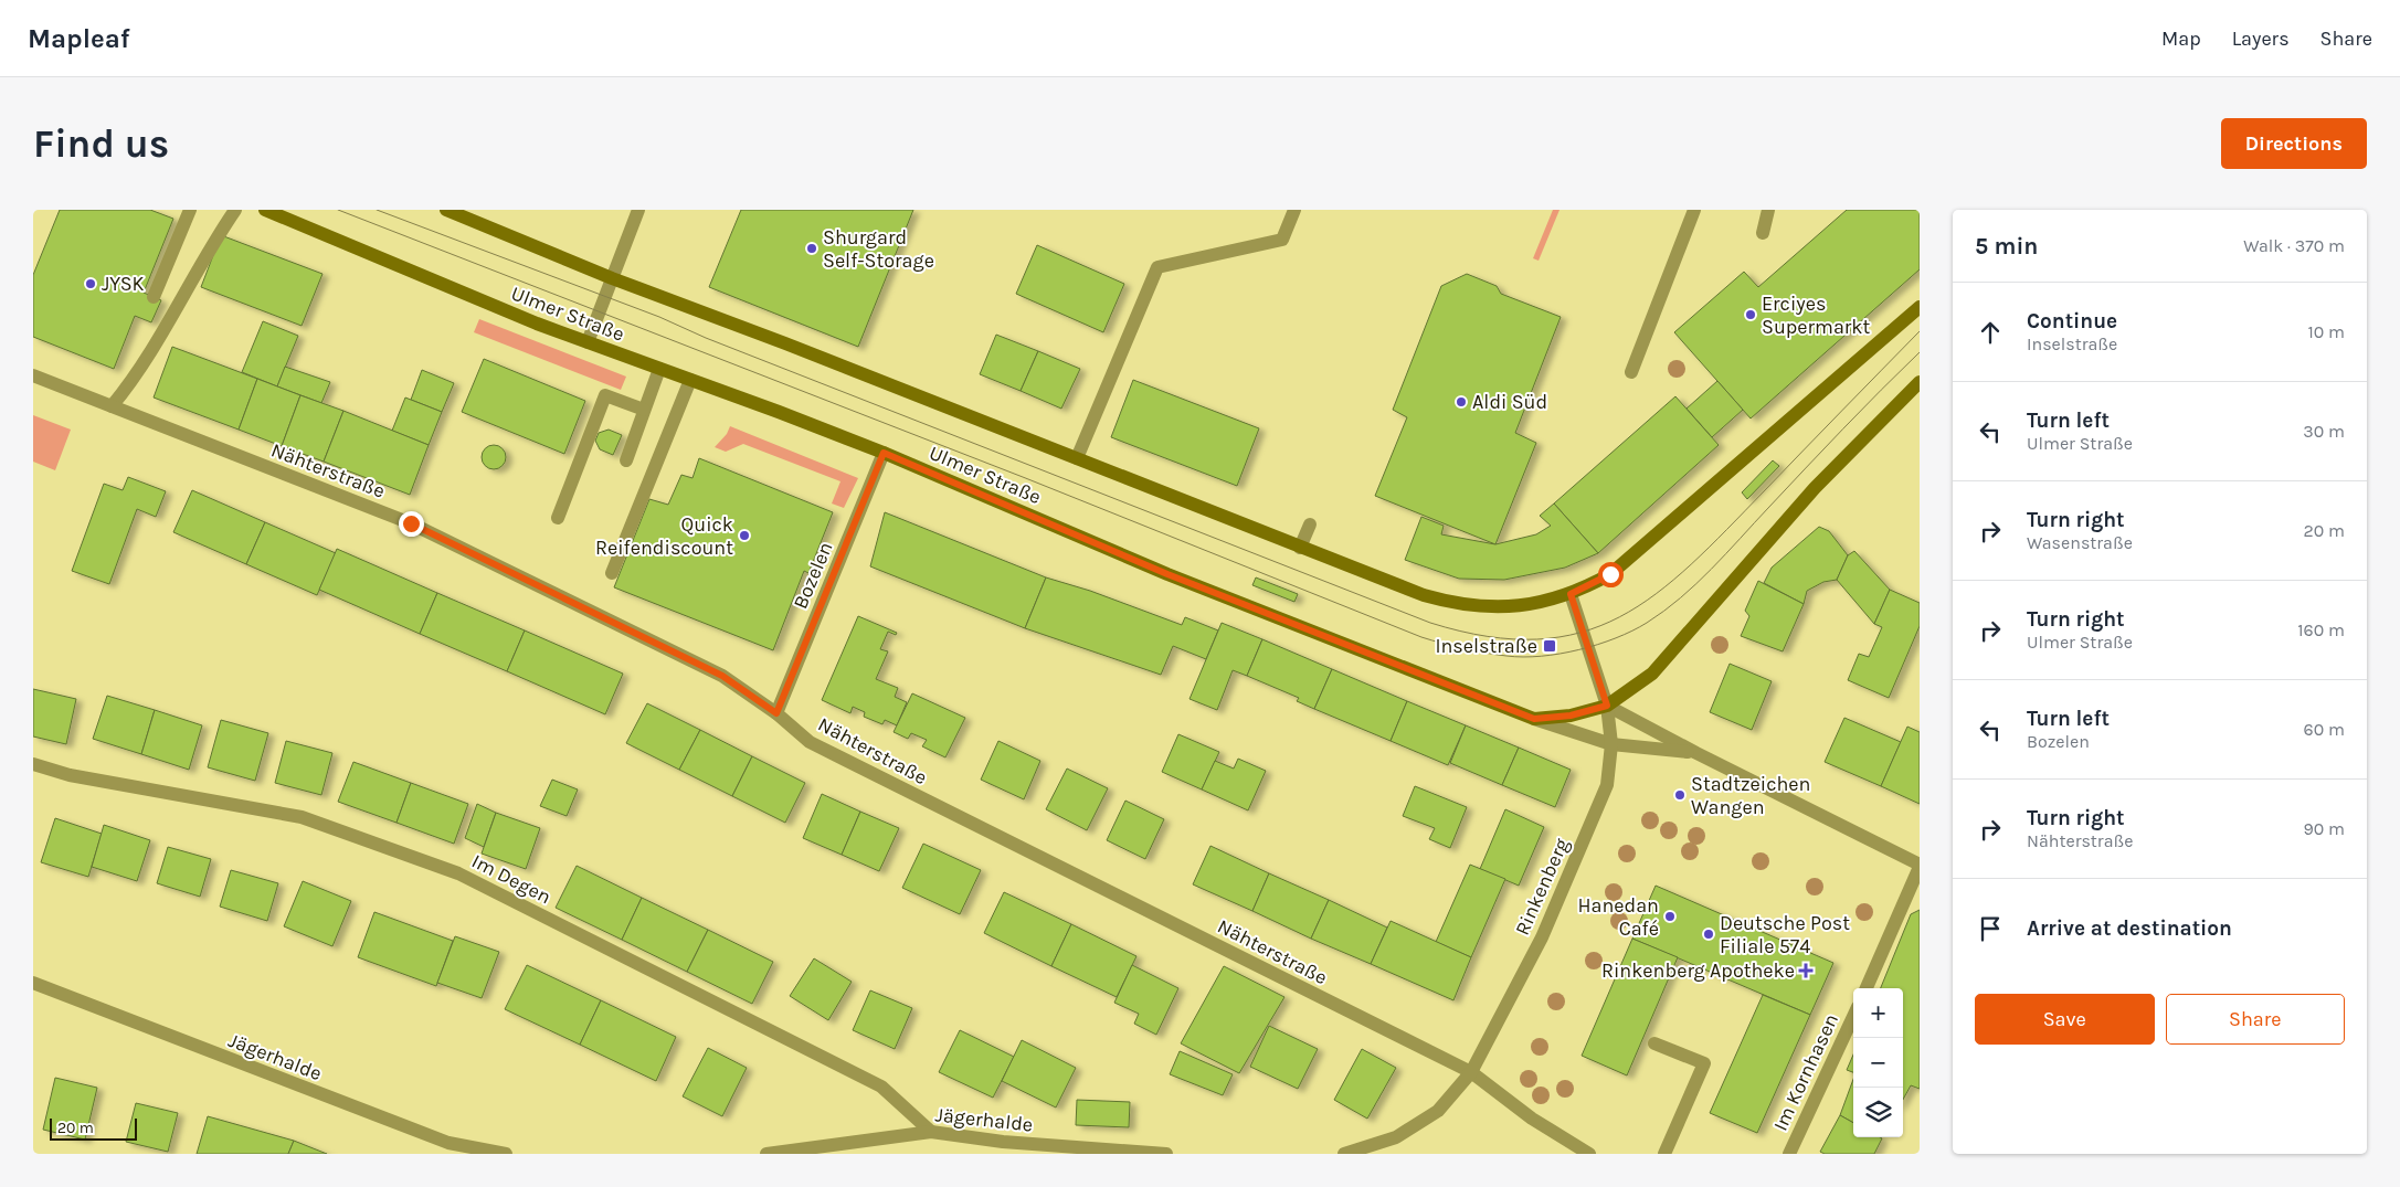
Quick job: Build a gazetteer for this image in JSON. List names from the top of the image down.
{
  "streets": {
    "street": [
      "Ulmer Straße",
      "Nähterstraße",
      "Bozelen",
      "Im Degen",
      "Rinkenberg",
      "Jägerhalde",
      "Im Kornhasen"
    ]
  },
  "crossings": [
    ["Ulmer Straße", "Bozelen"],
    ["Ulmer Straße", "Rinkenberg"],
    ["Nähterstraße", "Bozelen"],
    ["Nähterstraße", "Rinkenberg"],
    ["Im Degen", "Jägerhalde"]
  ],
  "places": {
    "other": [
      "Shurgard Self-Storage",
      "JYSK",
      "Erciyes Supermarkt",
      "Aldi Süd",
      "Quick Reifendiscount",
      "Stadtzeichen Wangen",
      "Hanedan Café",
      "Deutsche Post Filiale 574"
    ],
    "transit": ["Inselstraße"],
    "health": ["Rinkenberg Apotheke"]
  },
  "scale_bar": "20 m",
  "page": {
    "header": "Mapleaf",
    "nav": ["Map", "Layers", "Share"],
    "buttons": [
      "Directions",
      ["Save", "Share"]
    ],
    "title": "Find us",
    "heading": ["5 min", "Walk · 370 m"],
    "list": [
      ["Continue", "Inselstraße", "10 m"],
      ["Turn left", "Ulmer Straße", "30 m"],
      ["Turn right", "Wasenstraße", "20 m"],
      ["Turn right", "Ulmer Straße", "160 m"],
      ["Turn left", "Bozelen", "60 m"],
      ["Turn right", "Nähterstraße", "90 m"],
      "Arrive at destination"
    ],
    "map_buttons": ["+", "−"],
    "scale": "20 m"
  }
}
